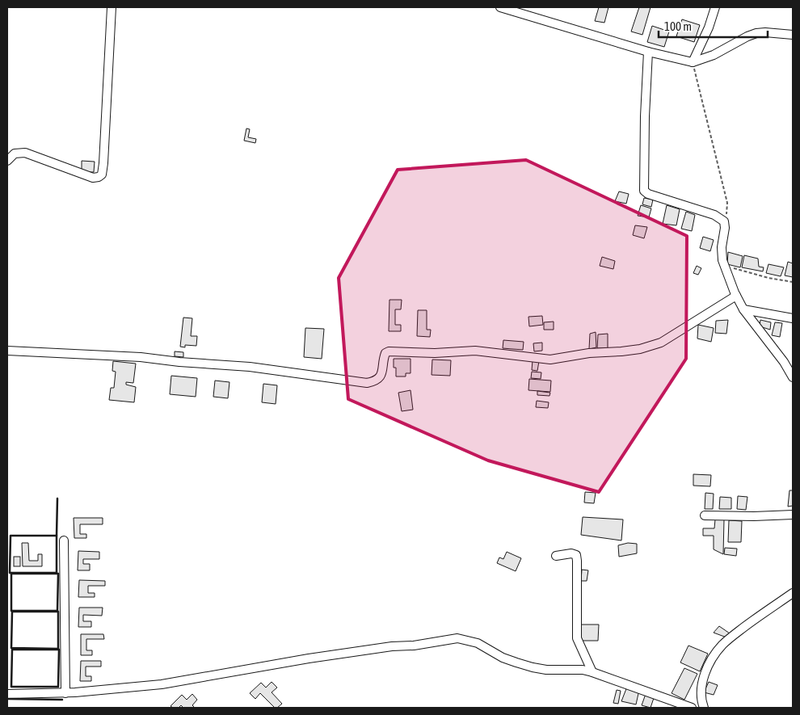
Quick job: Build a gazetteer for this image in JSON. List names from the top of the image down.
{
  "scale_bar": "100 m"
}
